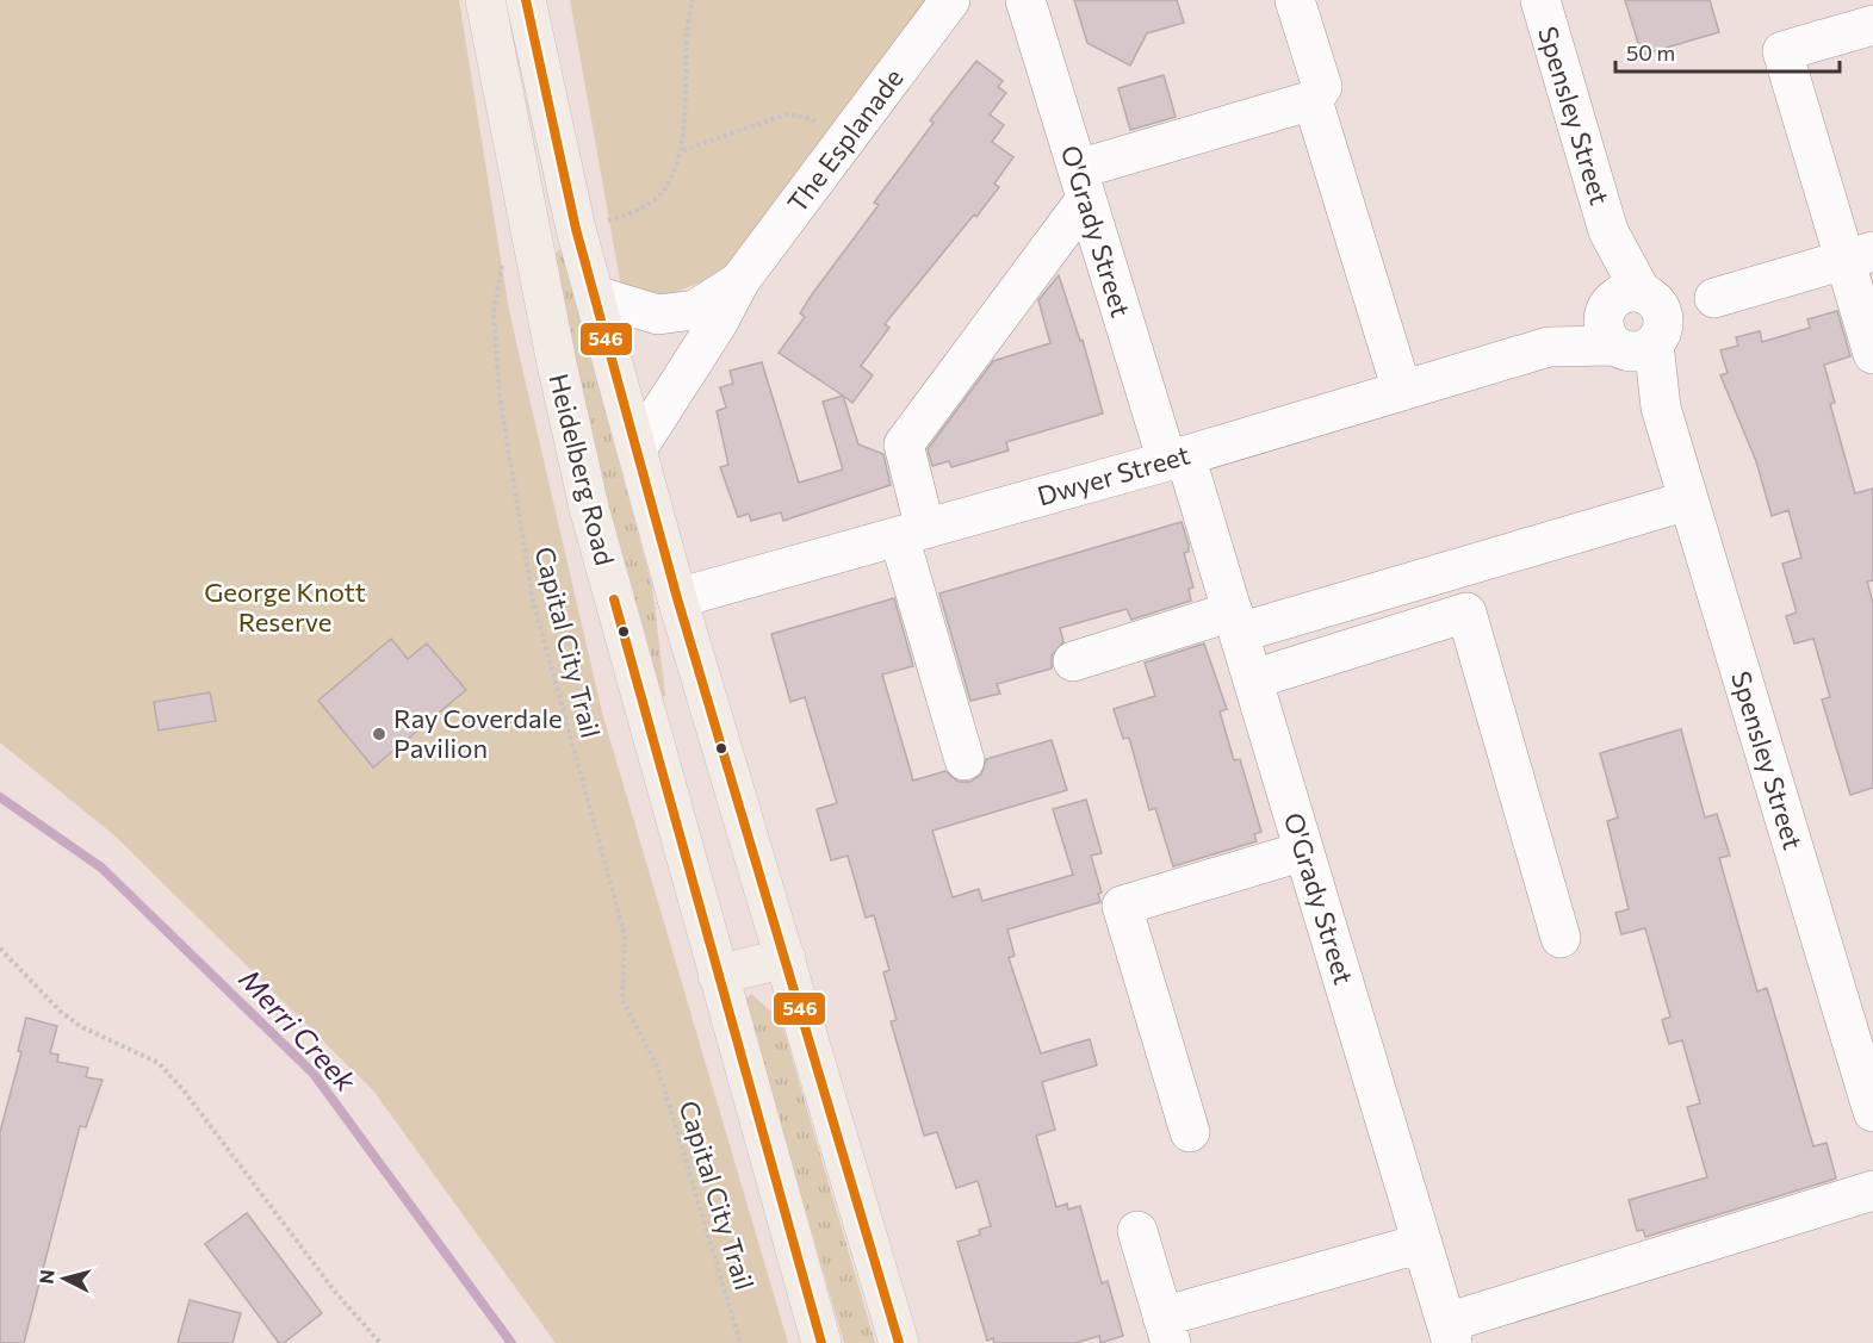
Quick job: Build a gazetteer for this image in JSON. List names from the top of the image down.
{
  "streets": {
    "main road": ["Heidelberg Road"],
    "street": [
      "Spensley Street",
      "The Esplanade",
      "O'Grady Street",
      "Dwyer Street"
    ],
    "path": ["Capital City Trail"]
  },
  "crossings": [
    ["Spensley Street", "Dwyer Street"],
    ["O'Grady Street", "Dwyer Street"],
    ["Heidelberg Road", "Capital City Trail"]
  ],
  "water": ["Merri Creek"],
  "parks": ["George Knott Reserve"],
  "places": ["Ray Coverdale Pavilion"],
  "lines": ["transit line 546"],
  "scale_bar": "50 m",
  "north": "left"
}
